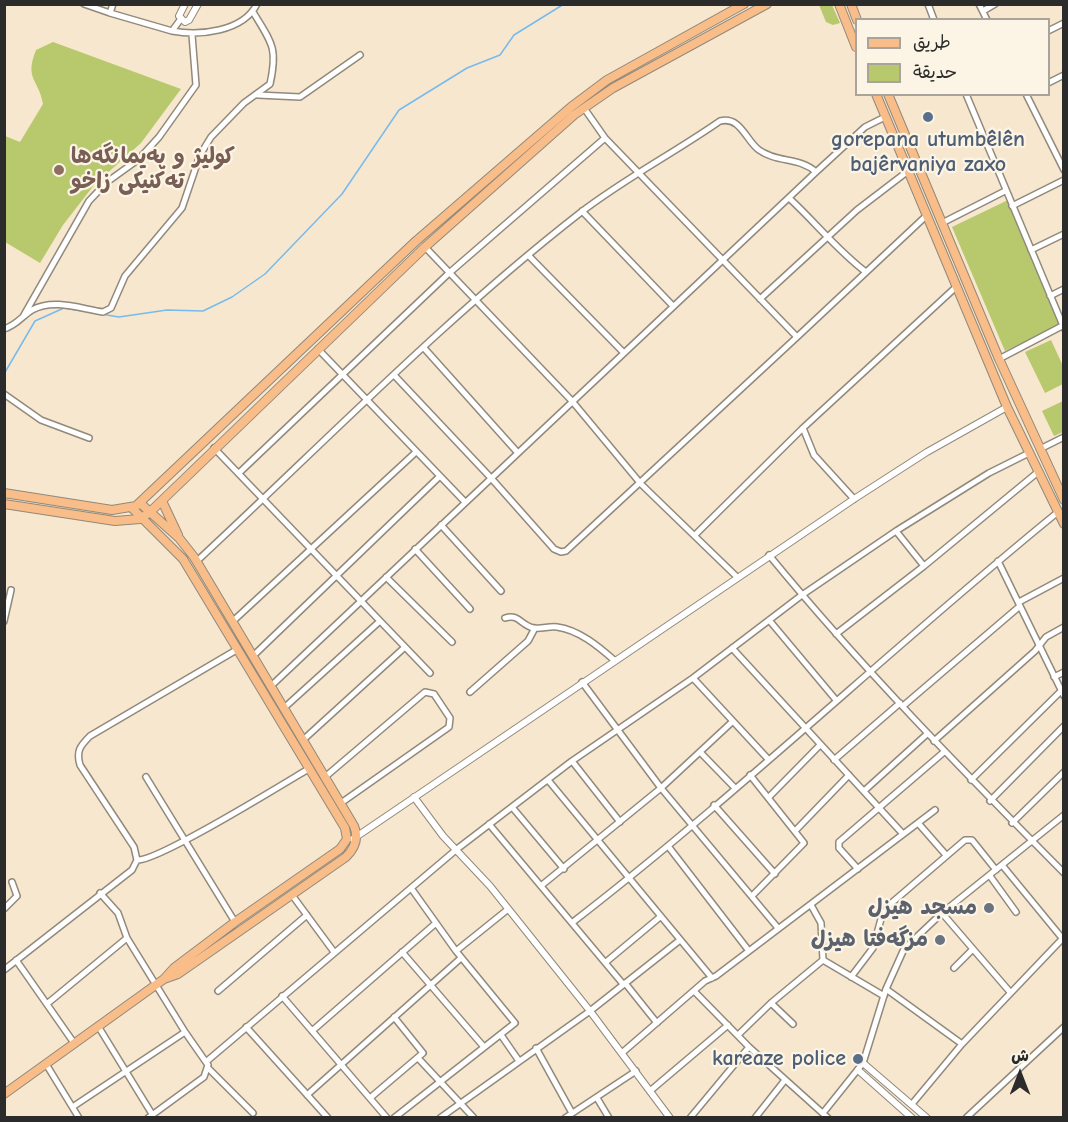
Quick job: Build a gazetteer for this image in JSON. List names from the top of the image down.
{
  "places": [
    "gorepana utumbêlên bajêrvaniya zaxo",
    "كوليژ و په‌يمانگه‌ها ته‌كنيكى زاخو",
    "مسجد هيزل",
    "مزگەفتا هیزل",
    "kareaze police"
  ],
  "legend": ["طريق", "حديقة"],
  "north": "top"
}
